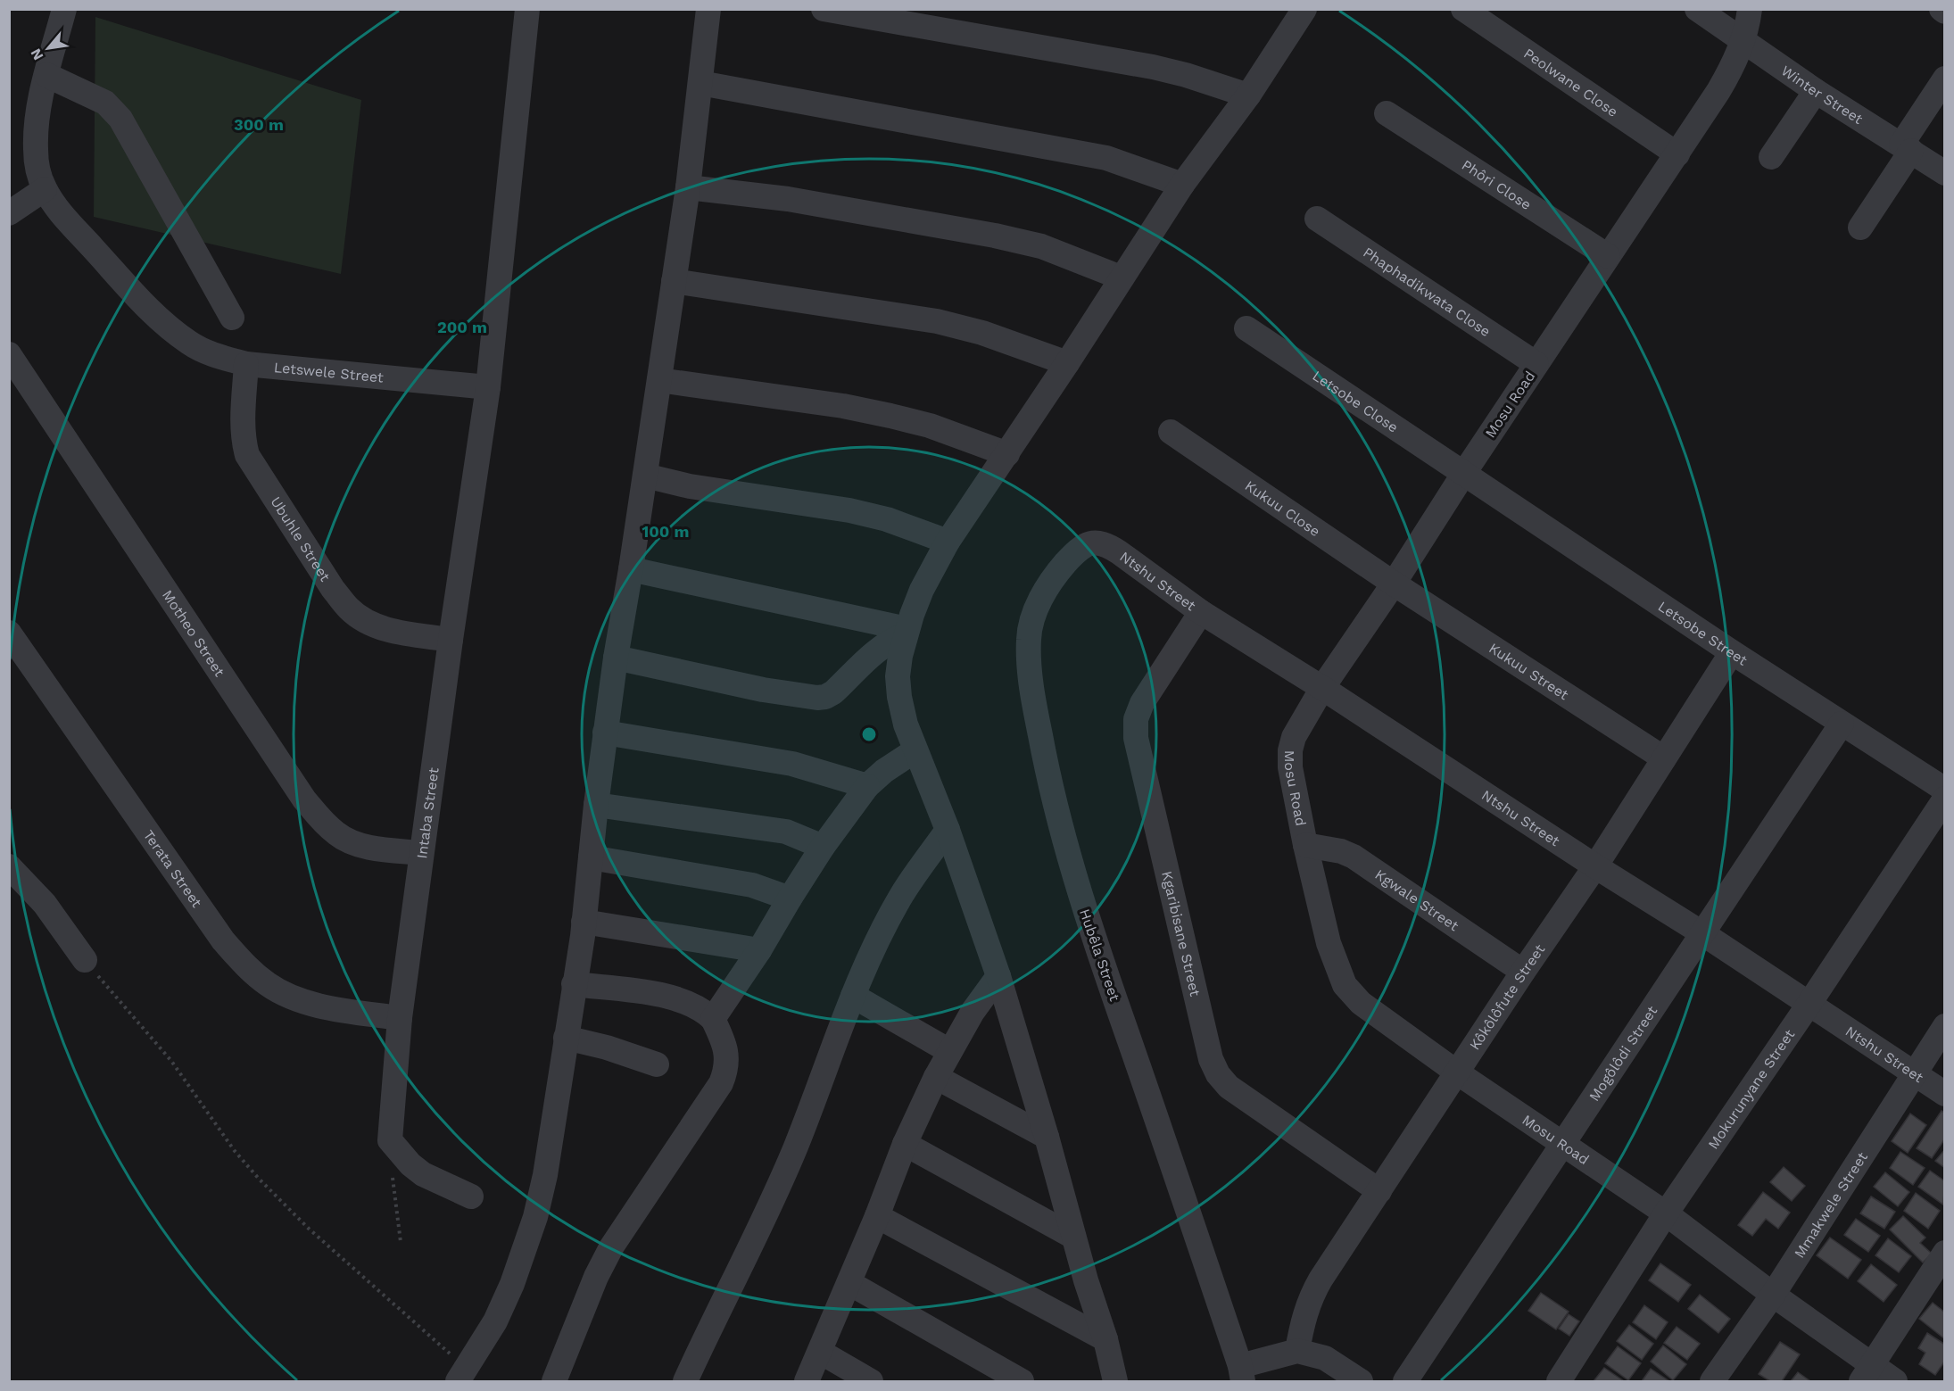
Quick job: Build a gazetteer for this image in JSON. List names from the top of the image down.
{
  "streets": {
    "street": [
      "Peolwane Close",
      "Winter Street",
      "Phôri Close",
      "Phaphadikwata Close",
      "Letswele Street",
      "Letsobe Close",
      "Mosu Road",
      "Kukuu Close",
      "Ubuhle Street",
      "Ntshu Street",
      "Motheo Street",
      "Letsobe Street",
      "Kukuu Street",
      "Intaba Street",
      "Terata Street",
      "Kgwale Street",
      "Kgaribisane Street",
      "Hubêla Street",
      "Kôkôlôfute Street",
      "Mogôlôdi Street",
      "Mokurunyane Street",
      "Mmakwele Street"
    ]
  },
  "crossings": [
    ["Peolwane Close", "Mosu Road"],
    ["Winter Street", "Mosu Road"],
    ["Phôri Close", "Mosu Road"],
    ["Phaphadikwata Close", "Mosu Road"],
    ["Letswele Street", "Ubuhle Street"],
    ["Letswele Street", "Intaba Street"],
    ["Letsobe Close", "Mosu Road"],
    ["Letsobe Close", "Letsobe Street"],
    ["Mosu Road", "Kukuu Close"],
    ["Mosu Road", "Ntshu Street"],
    ["Mosu Road", "Letsobe Street"],
    ["Mosu Road", "Kukuu Street"],
    ["Mosu Road", "Kgwale Street"],
    ["Mosu Road", "Kôkôlôfute Street"],
    ["Mosu Road", "Mogôlôdi Street"],
    ["Mosu Road", "Mokurunyane Street"],
    ["Mosu Road", "Mmakwele Street"],
    ["Kukuu Close", "Kukuu Street"],
    ["Ubuhle Street", "Intaba Street"],
    ["Ntshu Street", "Kgaribisane Street"],
    ["Ntshu Street", "Hubêla Street"],
    ["Ntshu Street", "Kôkôlôfute Street"],
    ["Ntshu Street", "Mogôlôdi Street"],
    ["Ntshu Street", "Mokurunyane Street"],
    ["Ntshu Street", "Mmakwele Street"],
    ["Motheo Street", "Intaba Street"],
    ["Letsobe Street", "Kôkôlôfute Street"],
    ["Letsobe Street", "Mogôlôdi Street"],
    ["Kukuu Street", "Kôkôlôfute Street"],
    ["Intaba Street", "Terata Street"],
    ["Kgwale Street", "Kôkôlôfute Street"],
    ["Kgaribisane Street", "Kôkôlôfute Street"]
  ],
  "north": "bottom left",
  "rings": ["300 m", "200 m", "100 m"]
}
